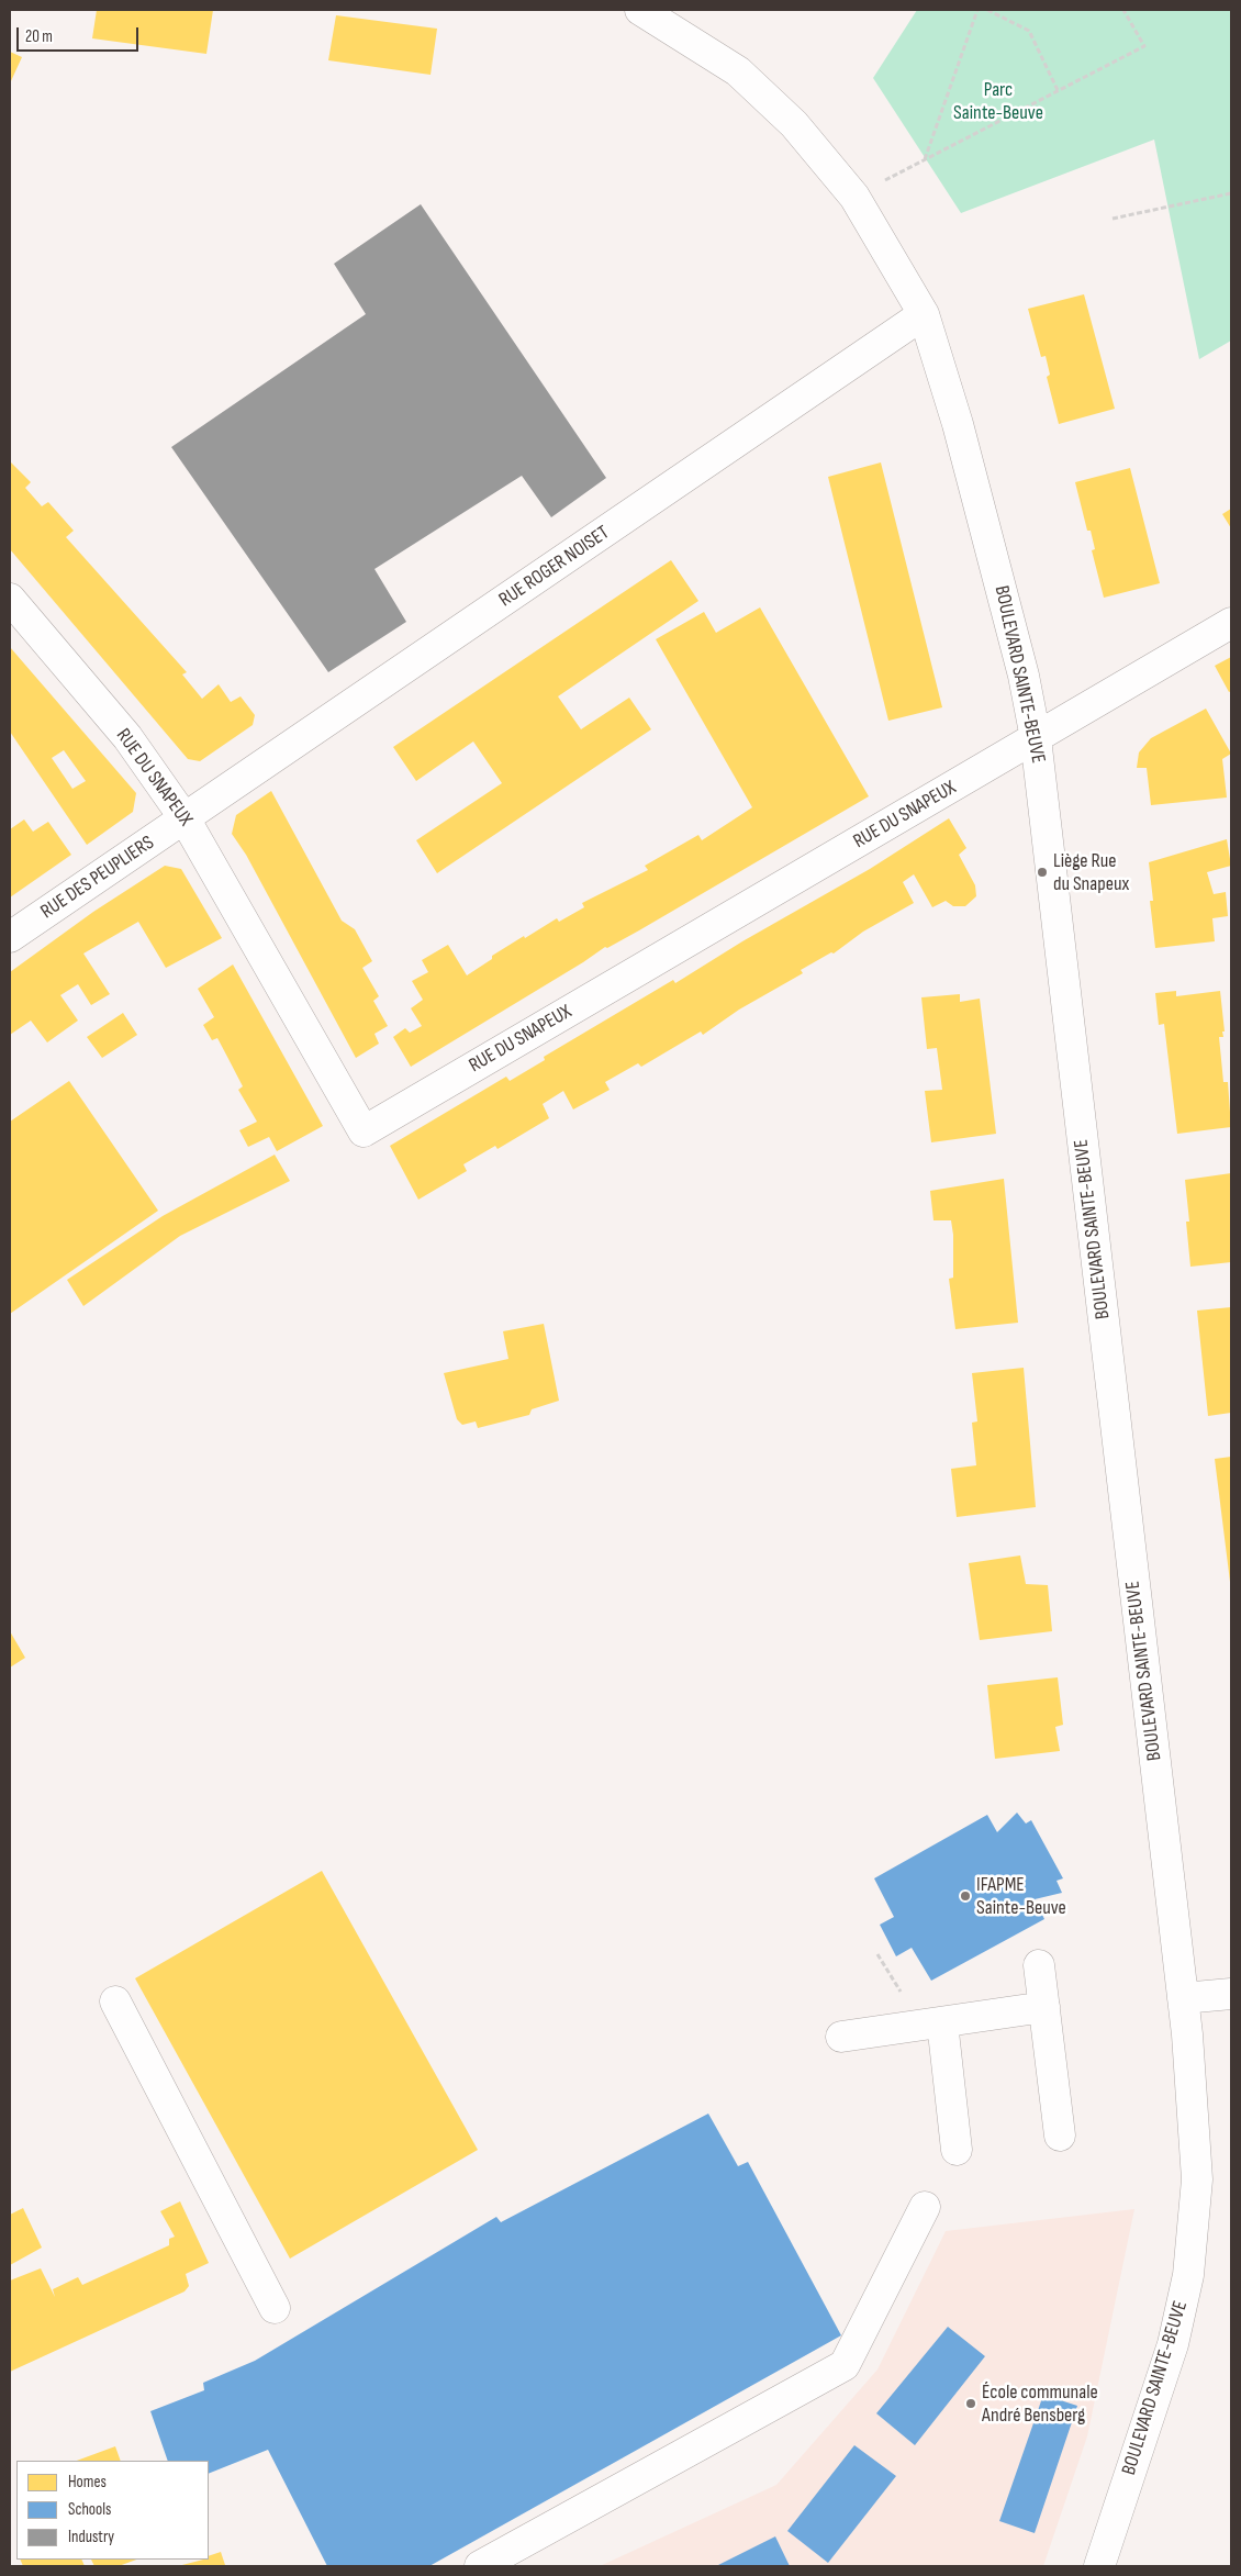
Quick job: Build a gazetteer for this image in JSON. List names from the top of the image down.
{
  "streets": {
    "street": [
      "RUE ROGER NOISET",
      "BOULEVARD SAINTE-BEUVE",
      "RUE DU SNAPEUX",
      "RUE DES PEUPLIERS"
    ]
  },
  "crossings": [
    ["RUE ROGER NOISET", "BOULEVARD SAINTE-BEUVE"],
    ["RUE ROGER NOISET", "RUE DU SNAPEUX"],
    ["RUE ROGER NOISET", "RUE DES PEUPLIERS"],
    ["BOULEVARD SAINTE-BEUVE", "RUE DU SNAPEUX"],
    ["RUE DU SNAPEUX", "RUE DES PEUPLIERS"]
  ],
  "parks": ["Parc Sainte-Beuve"],
  "places": ["Liège Rue du Snapeux", "IFAPME Sainte-Beuve", "École communale André Bensberg"],
  "legend": ["Homes", "Schools", "Industry"],
  "scale_bar": "20 m"
}
